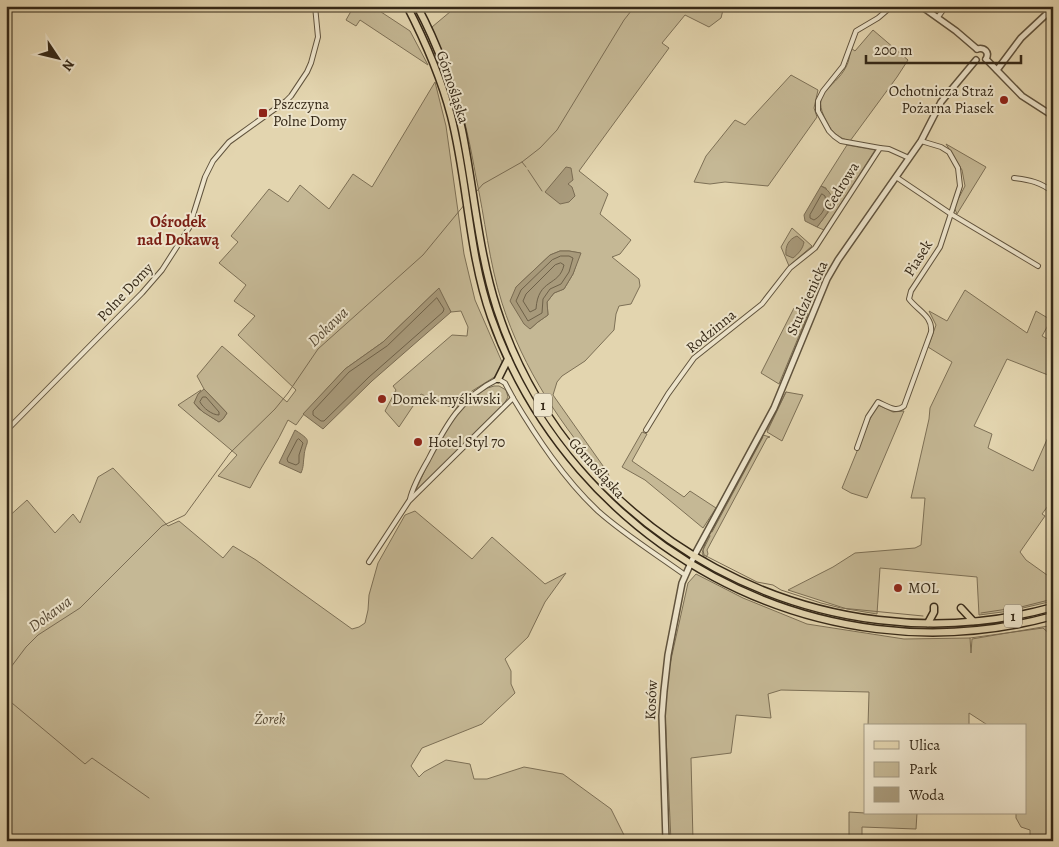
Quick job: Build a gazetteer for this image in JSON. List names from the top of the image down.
{
  "streets": {
    "main road": ["Górnośląska", "1"],
    "street": [
      "Cedrowa",
      "Piasek",
      "Polne Domy",
      "Studzienicka",
      "Rodzinna",
      "Kosów"
    ]
  },
  "crossings": [
    ["Górnośląska", "Studzienicka"],
    ["Górnośląska", "Kosów"],
    ["Cedrowa", "Rodzinna"],
    ["Piasek", "Studzienicka"],
    ["Studzienicka", "Kosów"]
  ],
  "districts": ["Ośrodek nad Dokawą"],
  "water": ["Dokawa"],
  "parks": ["Żorek"],
  "places": {
    "other": [
      "Ochotnicza Straż Pożarna Piasek",
      "Domek myśliwski",
      "Hotel Styl 70",
      "MOL"
    ],
    "transit": ["Pszczyna Polne Domy"]
  },
  "legend": ["Ulica", "Park", "Woda"],
  "scale_bar": "200 m",
  "north": "bottom right"
}
